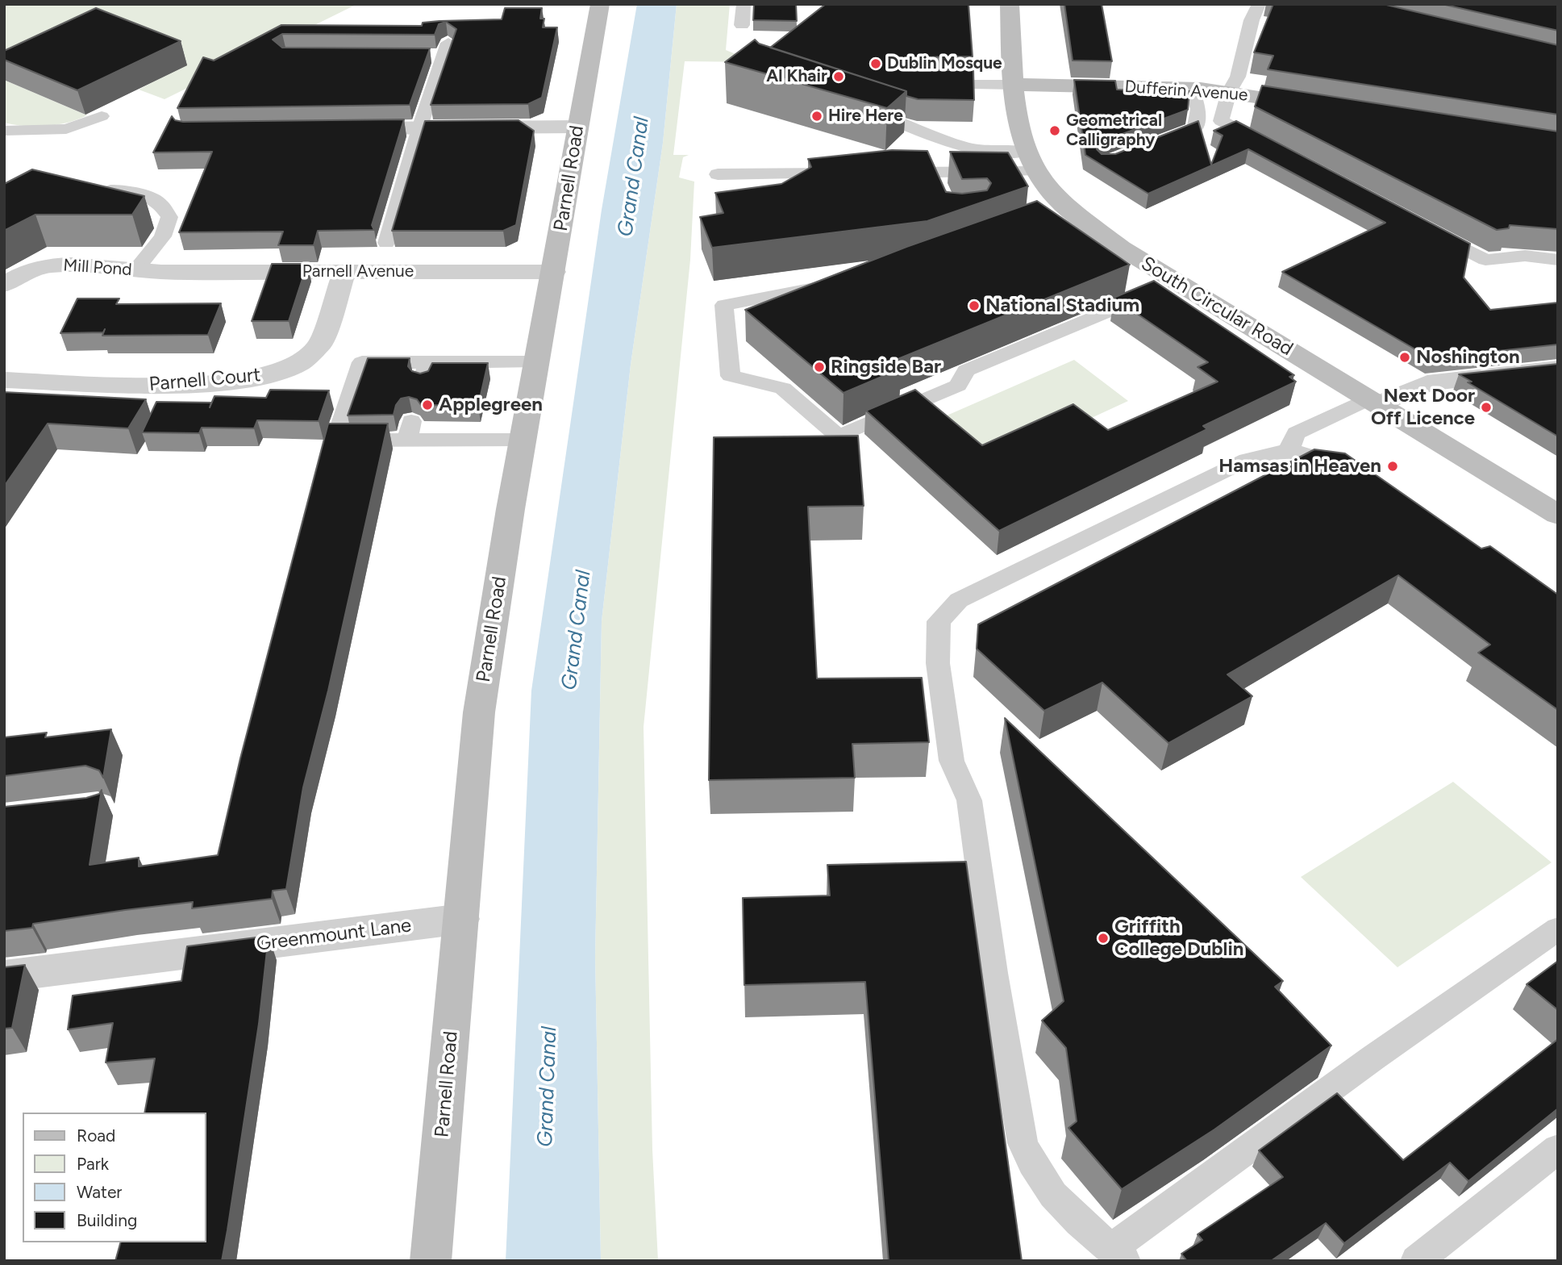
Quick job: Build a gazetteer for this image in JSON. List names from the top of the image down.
{
  "streets": {
    "main road": ["Dufferin Avenue", "Parnell Road", "South Circular Road"],
    "street": [
      "Mill Pond",
      "Parnell Avenue",
      "Parnell Court",
      "Greenmount Lane"
    ]
  },
  "crossings": [
    ["Dufferin Avenue", "South Circular Road"],
    ["Parnell Road", "Parnell Avenue"],
    ["Parnell Road", "Greenmount Lane"],
    ["Mill Pond", "Parnell Avenue"],
    ["Parnell Avenue", "Parnell Court"]
  ],
  "water": ["Grand Canal"],
  "places": [
    "Dublin Mosque",
    "Al Khair",
    "Hire Here",
    "Geometrical Calligraphy",
    "National Stadium",
    "Noshington",
    "Ringside Bar",
    "Applegreen",
    "Next Door Off Licence",
    "Hamsas in Heaven",
    "Griffith College Dublin"
  ],
  "legend": [
    "Road",
    "Park",
    "Water",
    "Building"
  ]
}
